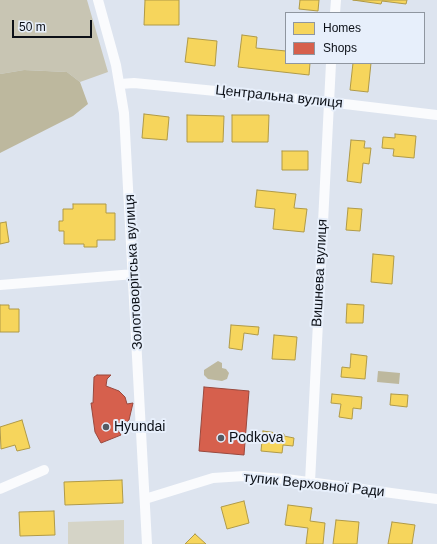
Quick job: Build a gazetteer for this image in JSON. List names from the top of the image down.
{
  "streets": {
    "street": [
      "Центральна вулиця",
      "Золотоворітська вулиця",
      "Вишнева вулиця",
      "тупик Верховної Ради"
    ]
  },
  "crossings": [
    ["Центральна вулиця", "Золотоворітська вулиця"],
    ["Центральна вулиця", "Вишнева вулиця"],
    ["Золотоворітська вулиця", "тупик Верховної Ради"],
    ["Вишнева вулиця", "тупик Верховної Ради"]
  ],
  "places": ["Hyundai", "Podkova"],
  "legend": ["Homes", "Shops"],
  "scale_bar": "50 m"
}
